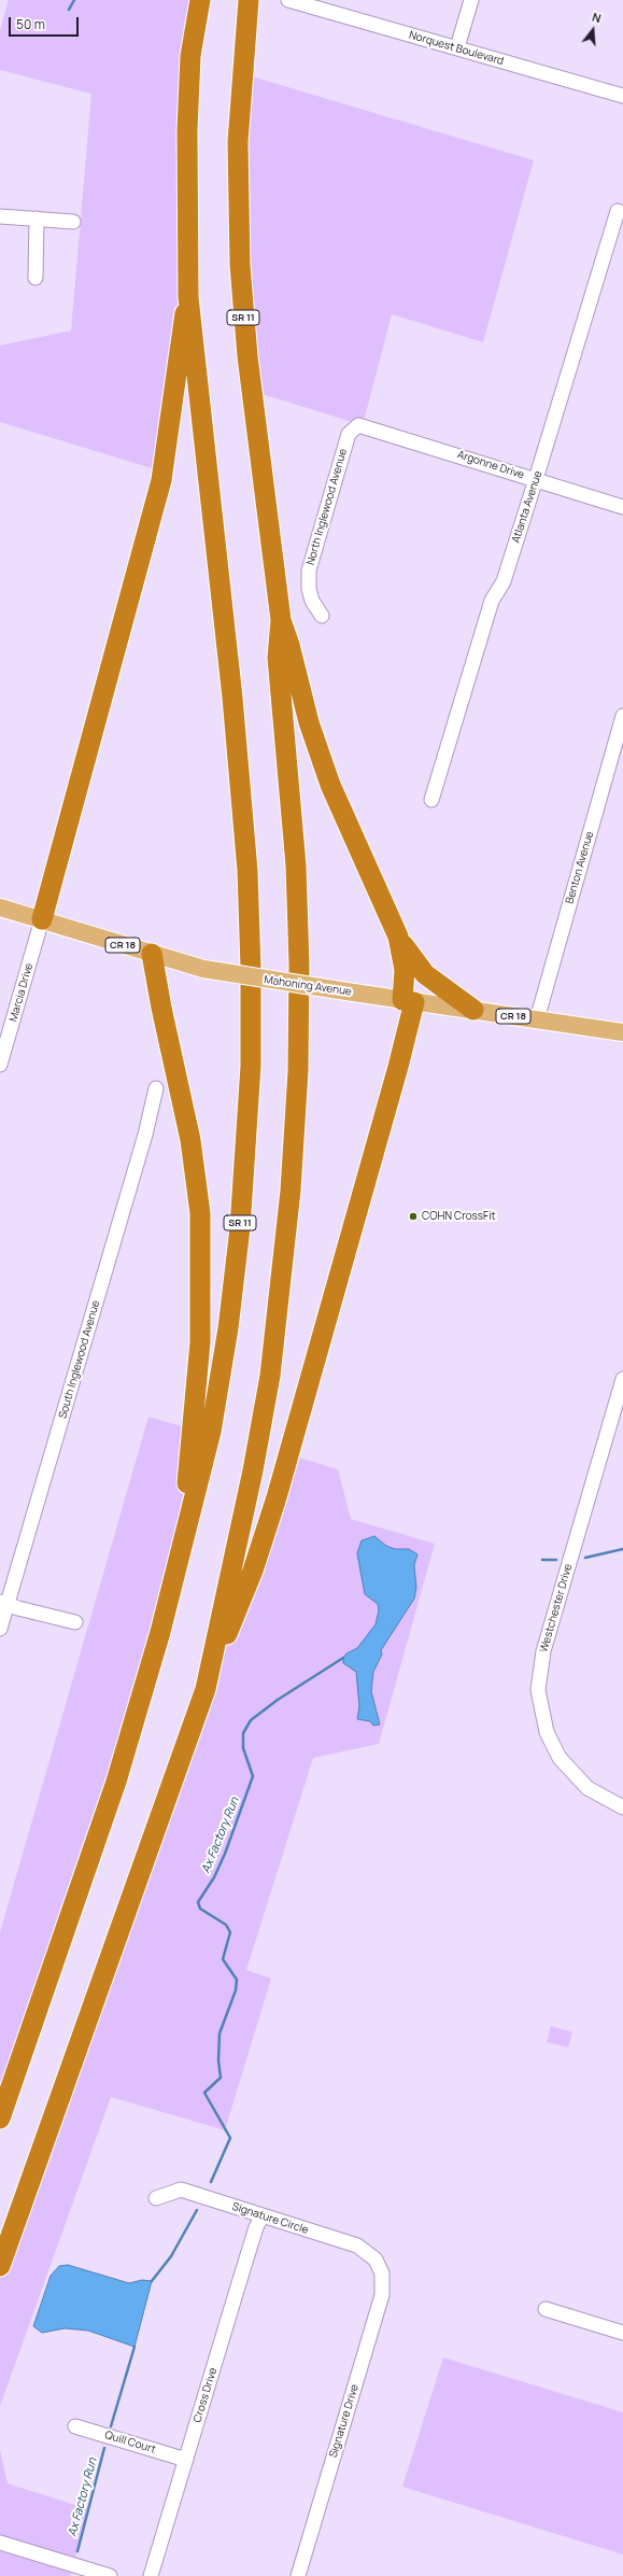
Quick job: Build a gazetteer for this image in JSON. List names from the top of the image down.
{
  "streets": {
    "highway": ["SR 11"],
    "main road": ["CR 18", "Mahoning Avenue"],
    "street": [
      "Norquest Boulevard",
      "Argonne Drive",
      "North Inglewood Avenue",
      "Atlanta Avenue",
      "Benton Avenue",
      "Marcia Drive",
      "South Inglewood Avenue",
      "Westchester Drive",
      "Signature Circle",
      "Cross Drive",
      "Signature Drive",
      "Quill Court"
    ]
  },
  "crossings": [
    ["Argonne Drive", "North Inglewood Avenue"],
    ["Argonne Drive", "Atlanta Avenue"],
    ["Benton Avenue", "Mahoning Avenue"],
    ["Mahoning Avenue", "Marcia Drive"],
    ["Signature Circle", "Cross Drive"],
    ["Signature Circle", "Signature Drive"],
    ["Cross Drive", "Quill Court"]
  ],
  "water": ["Ax Factory Run"],
  "places": ["COHN CrossFit"],
  "scale_bar": "50 m",
  "north": "top"
}
